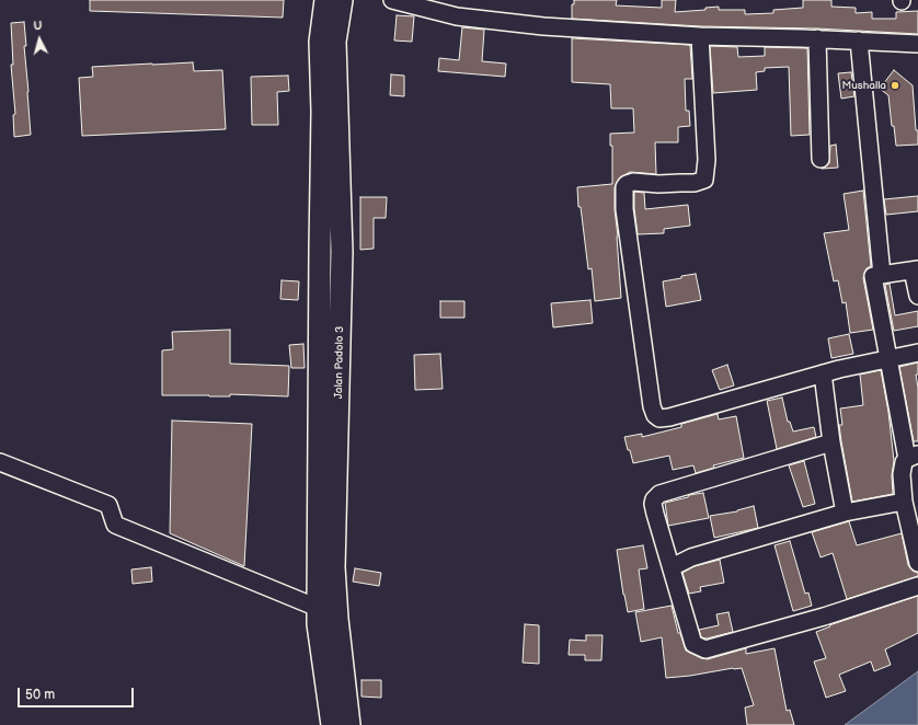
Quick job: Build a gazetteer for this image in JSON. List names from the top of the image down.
{
  "streets": {
    "street": ["Jalan Padolo 3"]
  },
  "places": ["Mushalla"],
  "scale_bar": "50 m",
  "north": "top"
}
